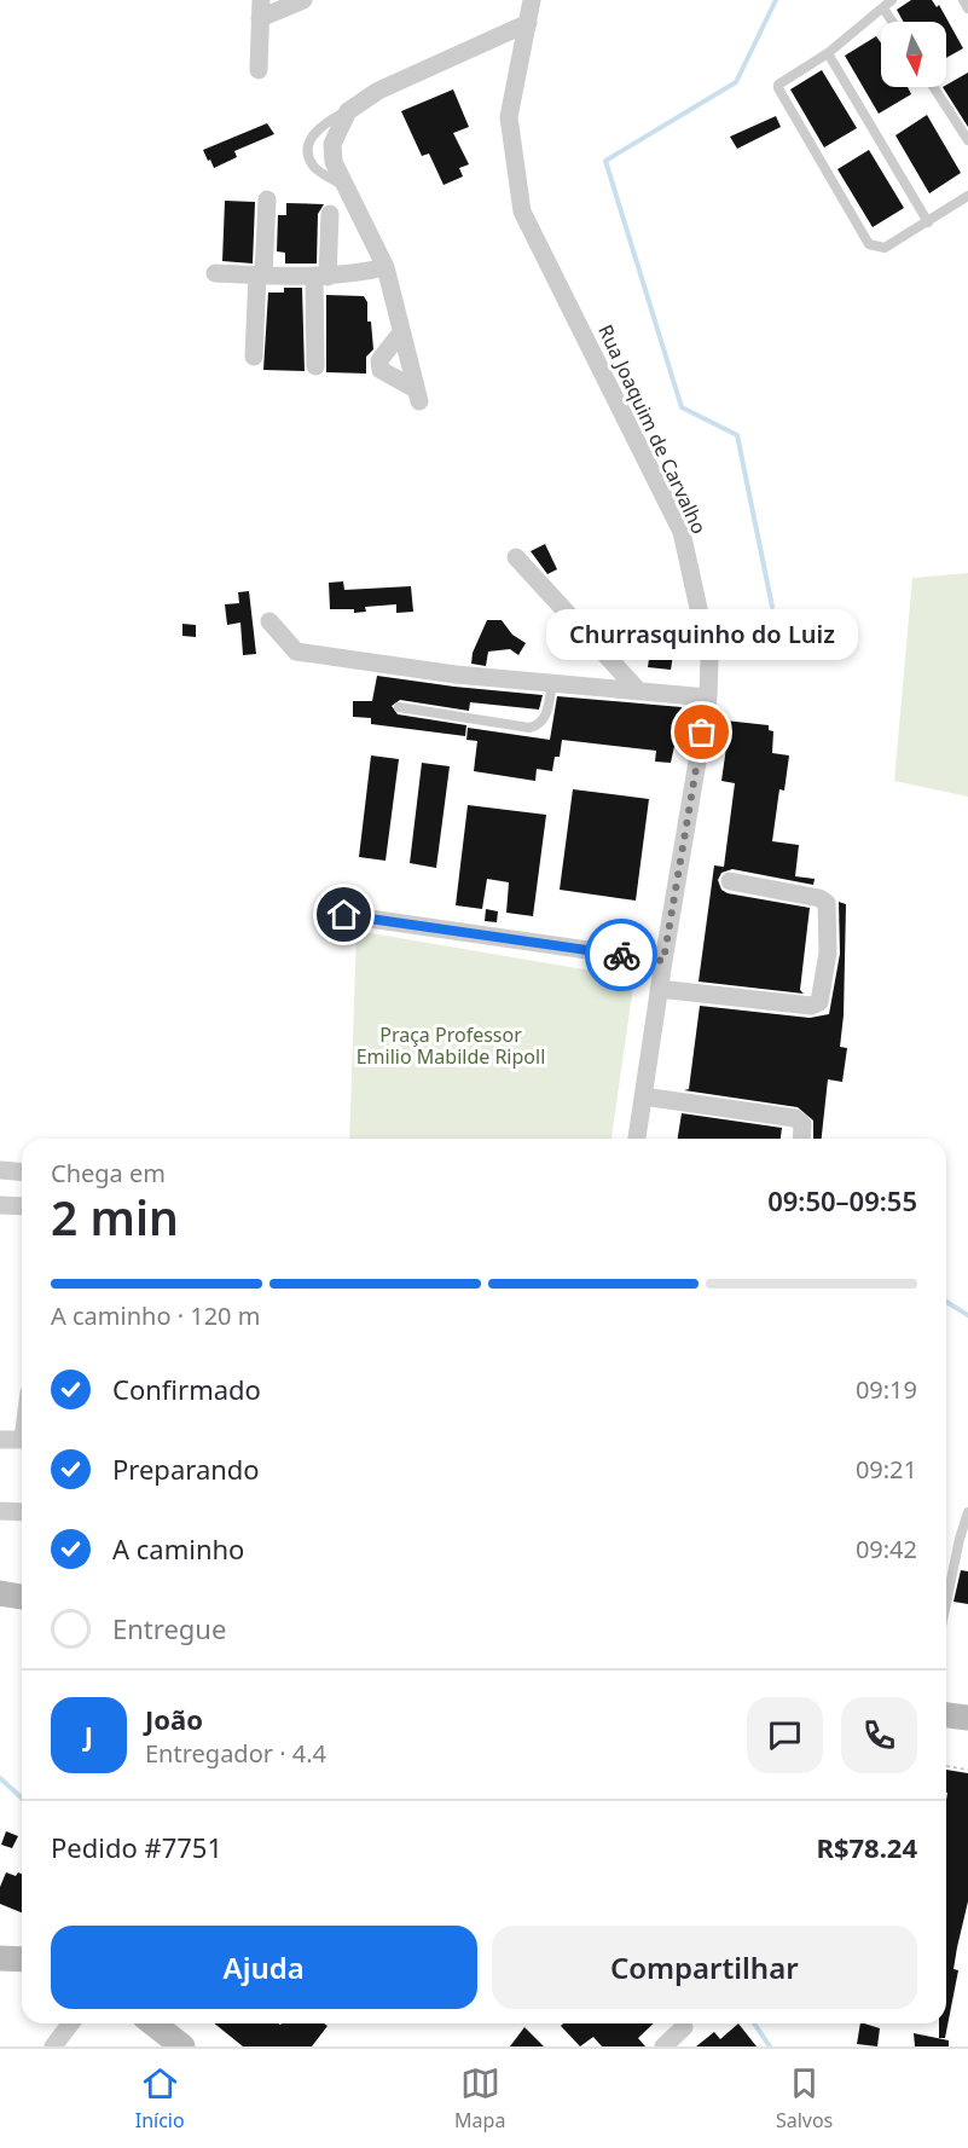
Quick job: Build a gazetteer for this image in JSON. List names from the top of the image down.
{
  "streets": {
    "street": ["Rua Joaquim de Carvalho"]
  },
  "parks": ["Praça Professor Emilio Mabilde Ripoll"],
  "places": ["Churrasquinho do Luiz"],
  "north": "bottom",
  "page": {
    "bubble": "Churrasquinho do Luiz",
    "heading": ["2 min", "Chega em", "09:50–09:55"],
    "panel": [
      "João",
      "Entregador · 4.4",
      "Pedido #7751",
      "R$78.24"
    ],
    "bar": "A caminho · 120 m",
    "list": [
      ["Confirmado", "09:19"],
      ["Preparando", "09:21"],
      ["A caminho", "09:42"],
      "Entregue"
    ],
    "round": "J",
    "buttons": ["Ajuda", "Compartilhar"],
    "tabs": ["Início", "Mapa", "Salvos"]
  }
}
